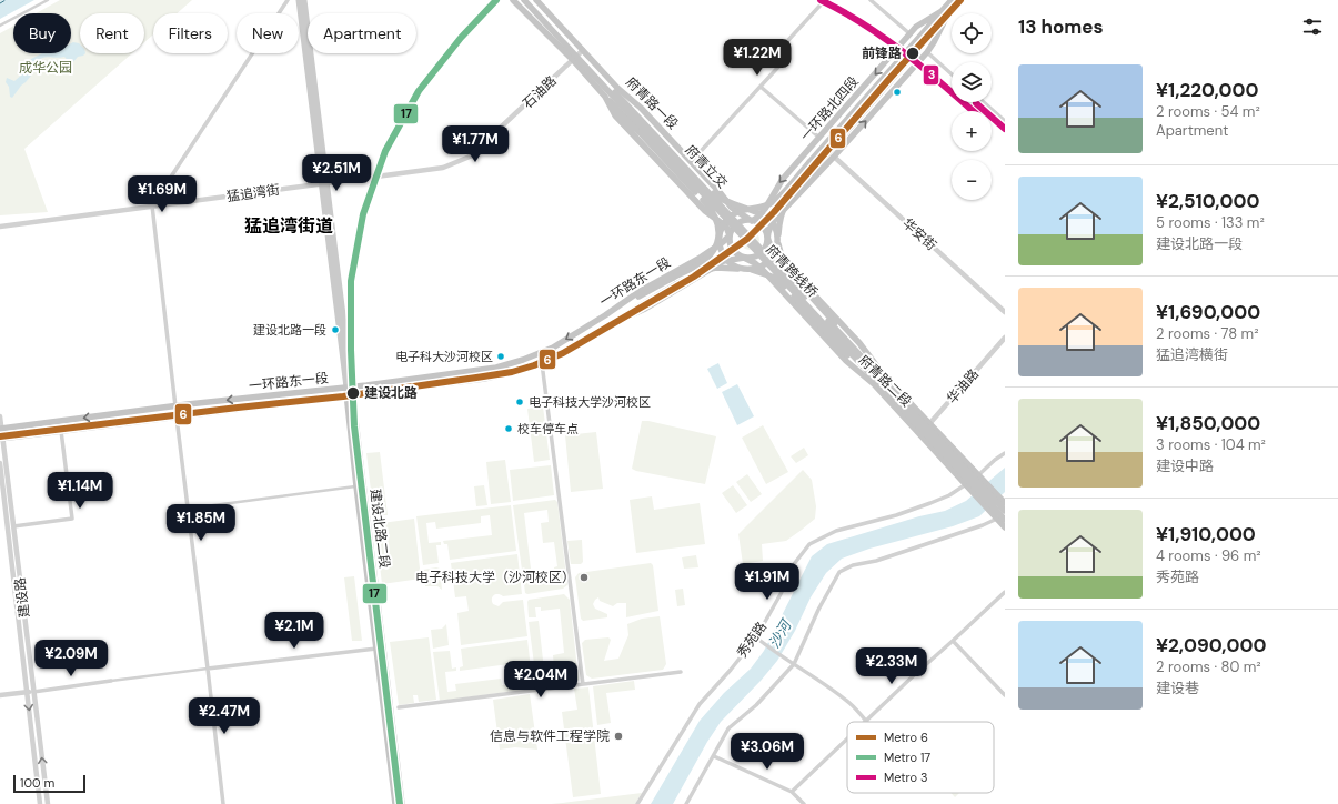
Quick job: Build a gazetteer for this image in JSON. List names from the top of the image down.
{
  "streets": {
    "main road": [
      "府青路一段",
      "一环路北四段",
      "府青立交",
      "府青跨线桥",
      "一环路东一段",
      "府青路二段",
      "建设北路二段"
    ],
    "street": [
      "石油路",
      "猛追湾街",
      "华安街",
      "华油路",
      "建设路",
      "秀苑路"
    ]
  },
  "crossings": [
    ["石油路", "府青路一段"],
    ["石油路", "猛追湾街"],
    ["府青路一段", "一环路北四段"],
    ["府青路一段", "府青立交"],
    ["府青路一段", "一环路东一段"],
    ["府青路一段", "府青路二段"],
    ["一环路北四段", "一环路东一段"],
    ["一环路北四段", "府青路二段"],
    ["府青立交", "府青路二段"],
    ["一环路东一段", "府青路二段"],
    ["一环路东一段", "建设北路二段"],
    ["一环路东一段", "建设路"],
    ["府青路二段", "华油路"],
    ["府青路二段", "秀苑路"]
  ],
  "districts": ["猛追湾街道"],
  "water": ["沙河"],
  "parks": ["成华公园"],
  "places": [
    "前锋路",
    "建设北路一段",
    "电子科大沙河校区",
    "建设北路",
    "电子科技大学沙河校区",
    "校车停车点",
    "电子科技大学（沙河校区）",
    "信息与软件工程学院"
  ],
  "lines": ["metro line 6", "metro line 17", "metro line 3"],
  "legend": ["Metro 6", "Metro 17", "Metro 3"],
  "scale_bar": "100 m",
  "page": {
    "heading": "13 homes",
    "map_buttons": ["+", "−"],
    "chip": [
      "Buy",
      "Rent",
      "Filters",
      "New",
      "Apartment"
    ],
    "price": [
      "¥1.22M",
      "¥1.77M",
      "¥2.51M",
      "¥1.69M",
      "¥1.14M",
      "¥1.85M",
      "¥1.91M",
      "¥2.1M",
      "¥2.09M",
      "¥2.33M",
      "¥2.04M",
      "¥2.47M",
      "¥3.06M"
    ],
    "list": [
      {
        "name": "¥1,220,000",
        "note": "2 rooms · 54 m² · Apartment"
      },
      {
        "name": "¥2,510,000",
        "note": "5 rooms · 133 m² · 建设北路一段"
      },
      {
        "name": "¥1,690,000",
        "note": "2 rooms · 78 m² · 猛追湾横街"
      },
      {
        "name": "¥1,850,000",
        "note": "3 rooms · 104 m² · 建设中路"
      },
      {
        "name": "¥1,910,000",
        "note": "4 rooms · 96 m² · 秀苑路"
      },
      {
        "name": "¥2,090,000",
        "note": "2 rooms · 80 m² · 建设巷"
      }
    ],
    "scale": "100 m"
  }
}
